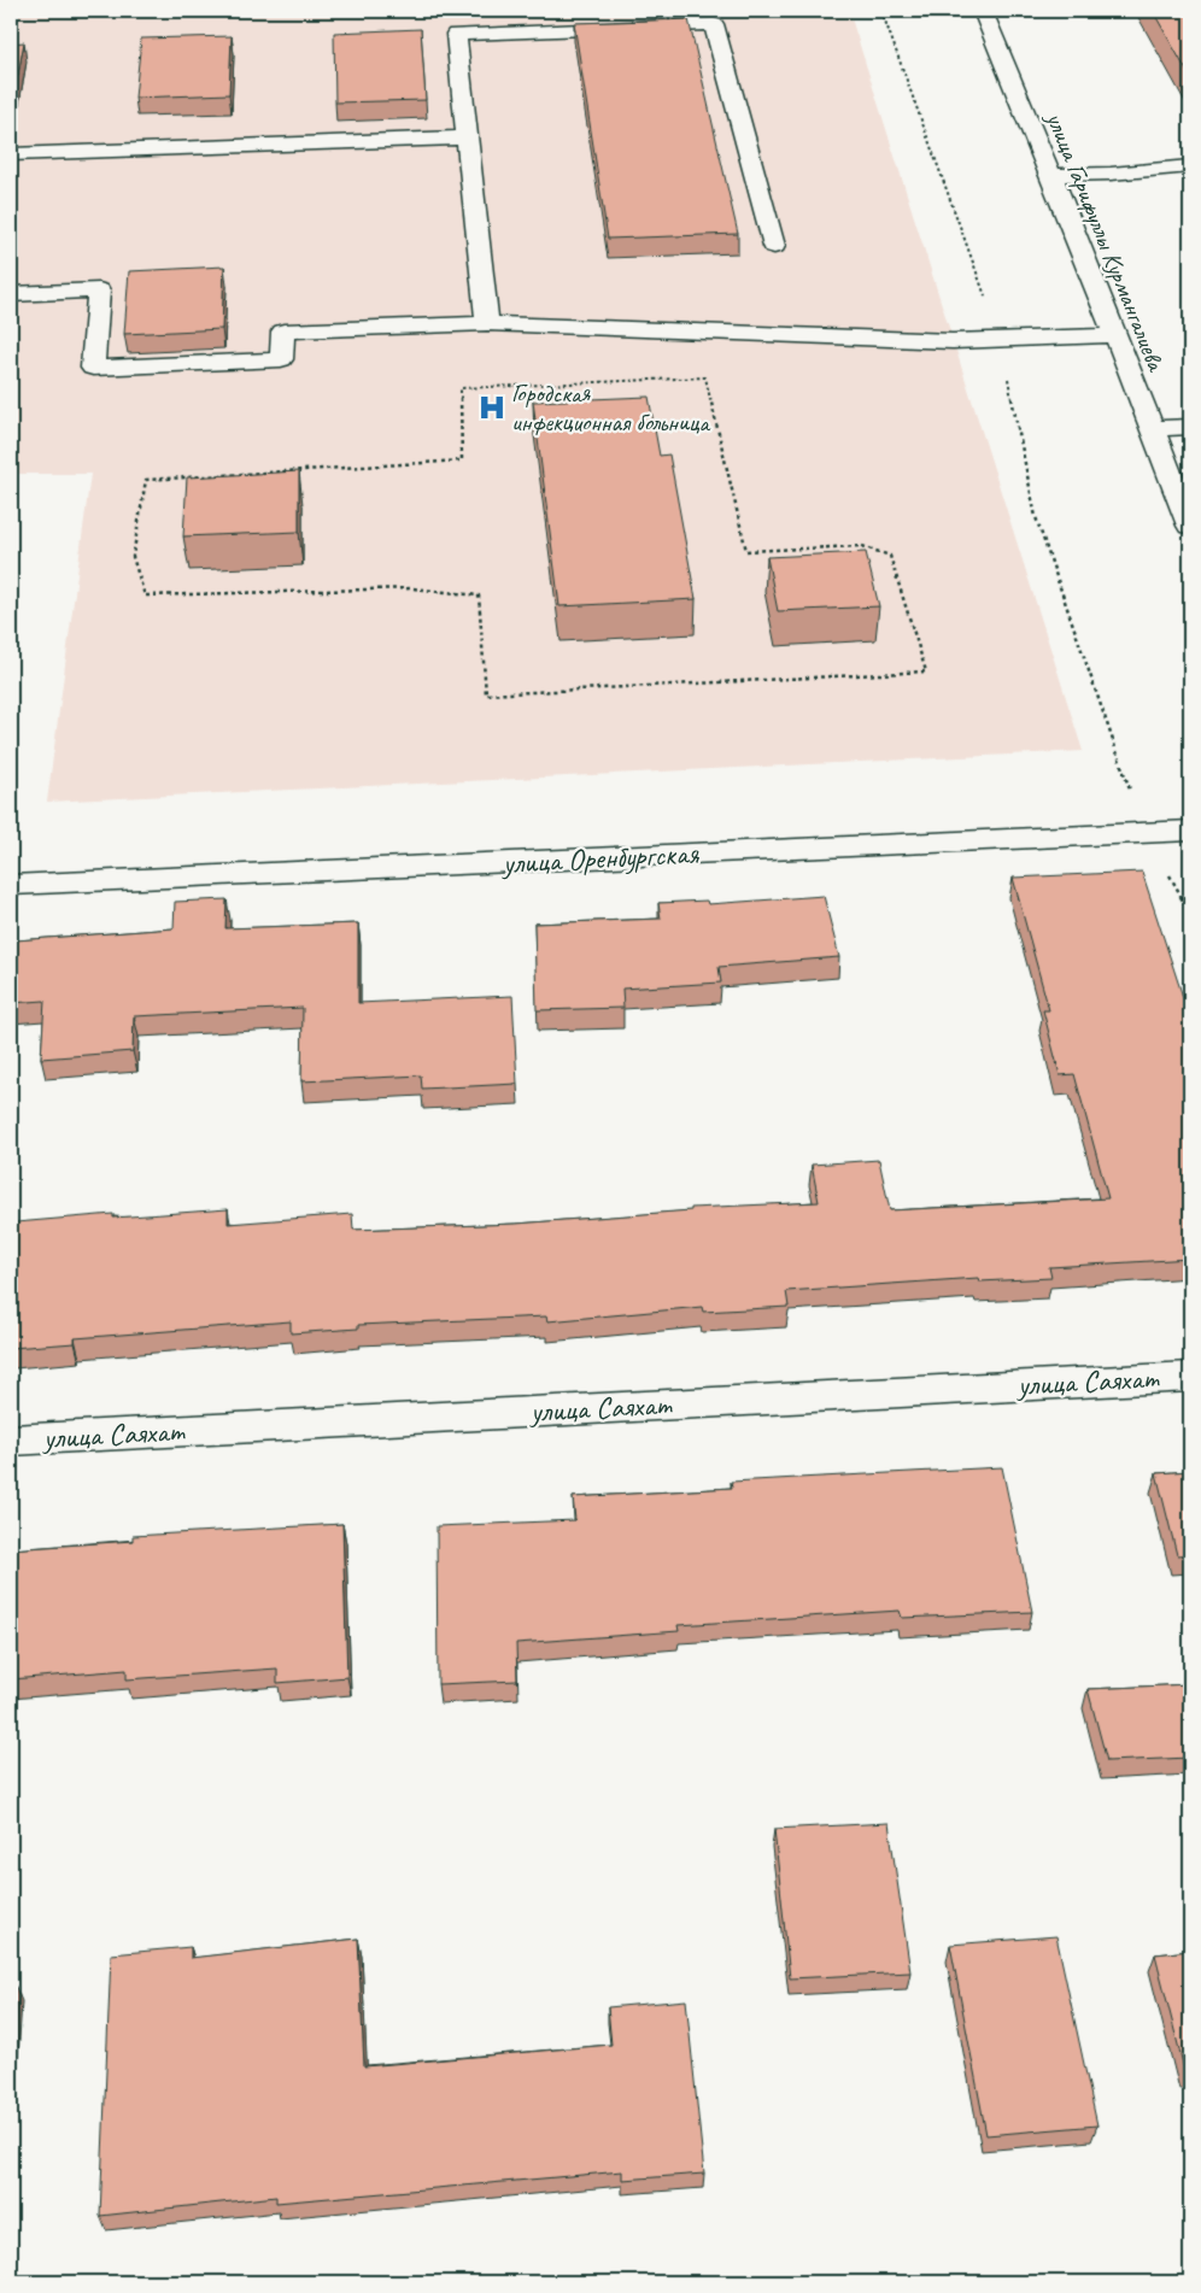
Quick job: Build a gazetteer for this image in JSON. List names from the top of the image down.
{
  "streets": {
    "street": ["улица Гарифуллы Курмангалиева", "улица Оренбургская", "улица Саяхат"]
  },
  "places": {
    "hospital": ["Городская инфекционная больница"]
  }
}
